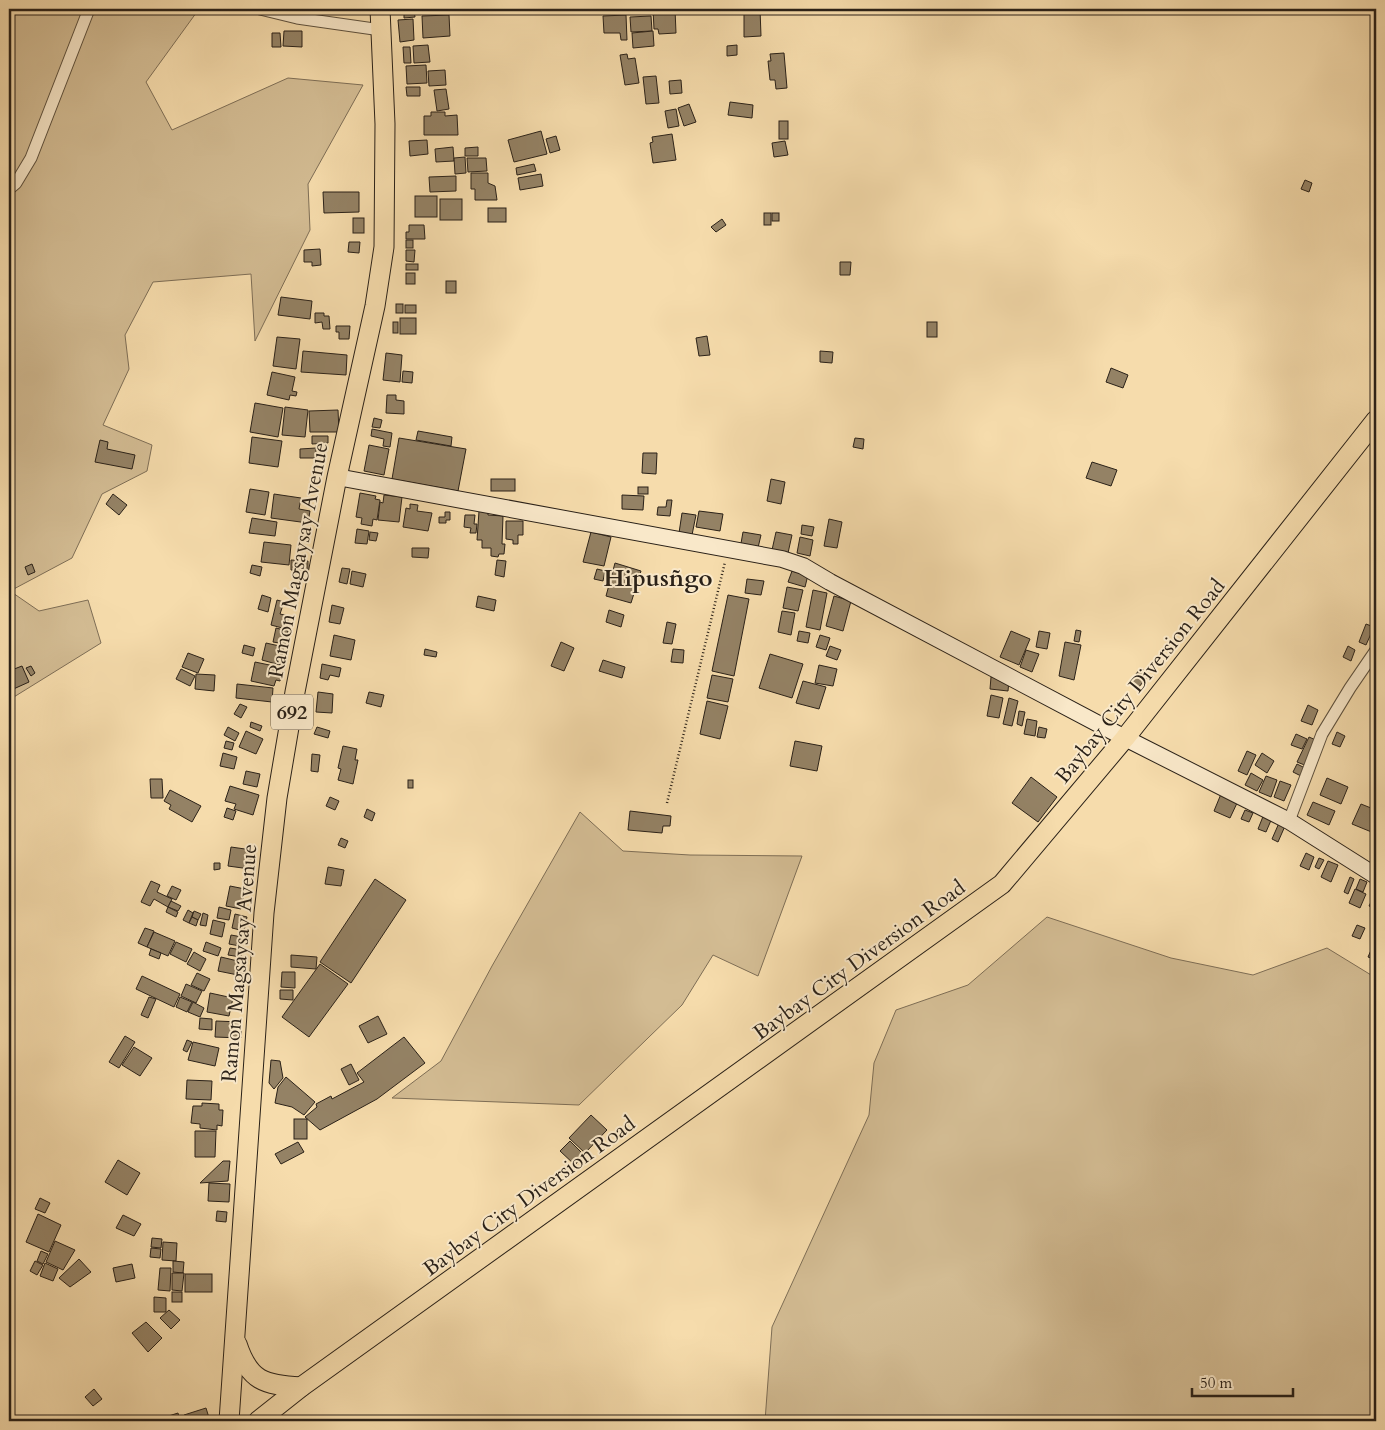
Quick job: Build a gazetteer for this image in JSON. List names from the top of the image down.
{
  "streets": {
    "main road": ["Ramon Magsaysay Avenue", "Baybay City Diversion Road", "692"]
  },
  "districts": ["Hipusñgo"],
  "scale_bar": "50 m"
}
